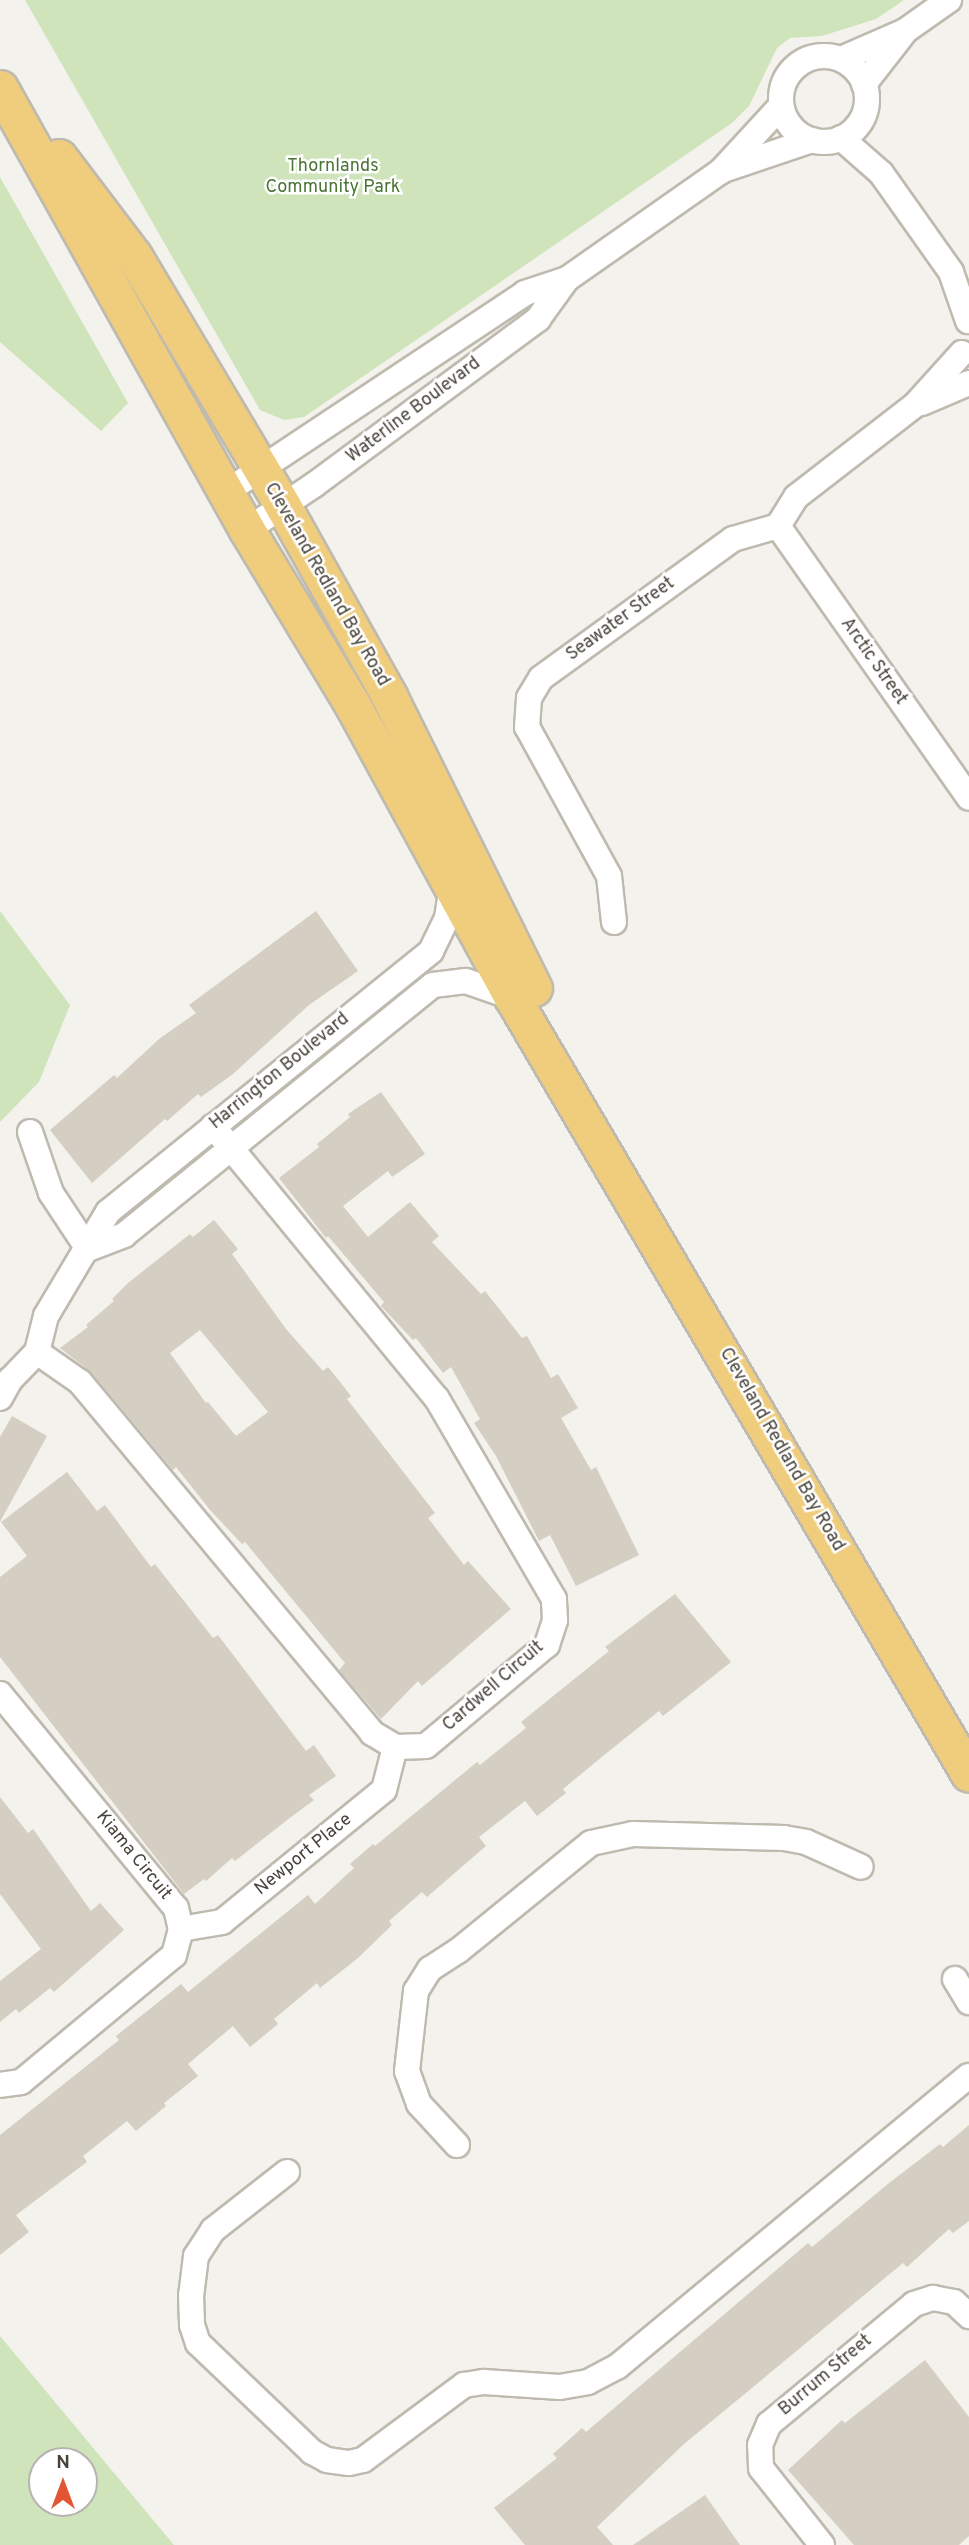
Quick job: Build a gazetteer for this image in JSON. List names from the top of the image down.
{
  "streets": {
    "highway": ["Cleveland Redland Bay Road"],
    "street": [
      "Waterline Boulevard",
      "Seawater Street",
      "Arctic Street",
      "Harrington Boulevard",
      "Cardwell Circuit",
      "Newport Place",
      "Kiama Circuit",
      "Burrum Street"
    ]
  },
  "crossings": [
    ["Waterline Boulevard", "Cleveland Redland Bay Road"],
    ["Cleveland Redland Bay Road", "Harrington Boulevard"],
    ["Seawater Street", "Arctic Street"],
    ["Harrington Boulevard", "Cardwell Circuit"],
    ["Cardwell Circuit", "Newport Place"],
    ["Newport Place", "Kiama Circuit"]
  ],
  "parks": ["Thornlands Community Park"],
  "north": "top"
}
